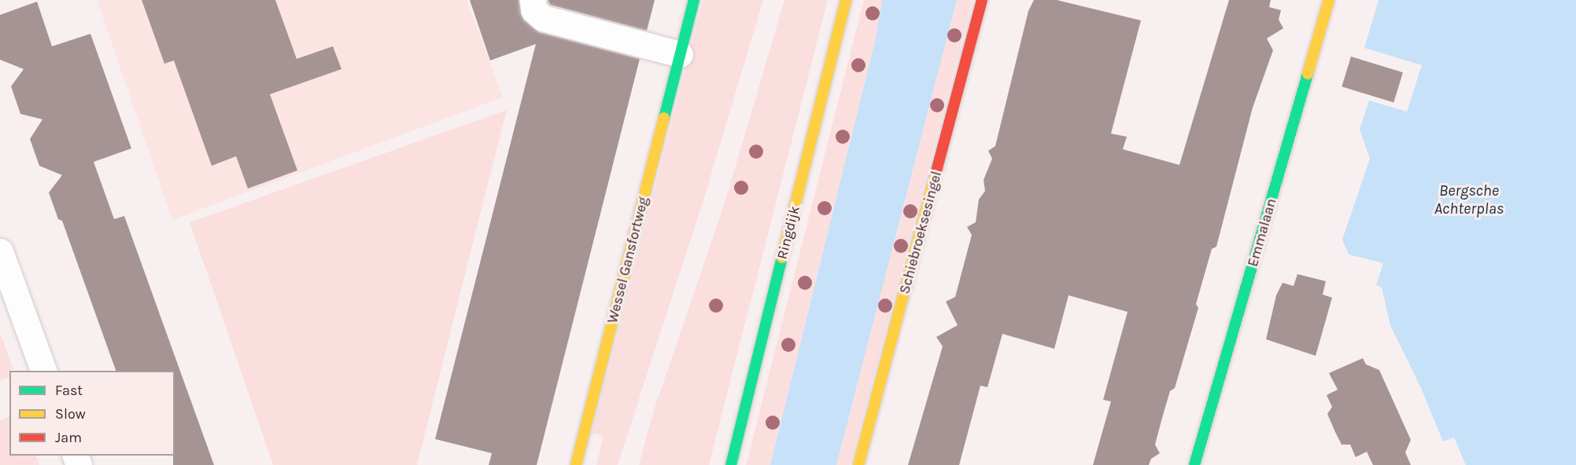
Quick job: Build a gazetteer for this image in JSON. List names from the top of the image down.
{
  "streets": {
    "street": [
      "Ringdijk",
      "Schiebroeksesingel",
      "Emmalaan",
      "Wessel Gansfortweg"
    ]
  },
  "water": ["Bergsche Achterplas"],
  "legend": ["Fast", "Slow", "Jam"]
}
